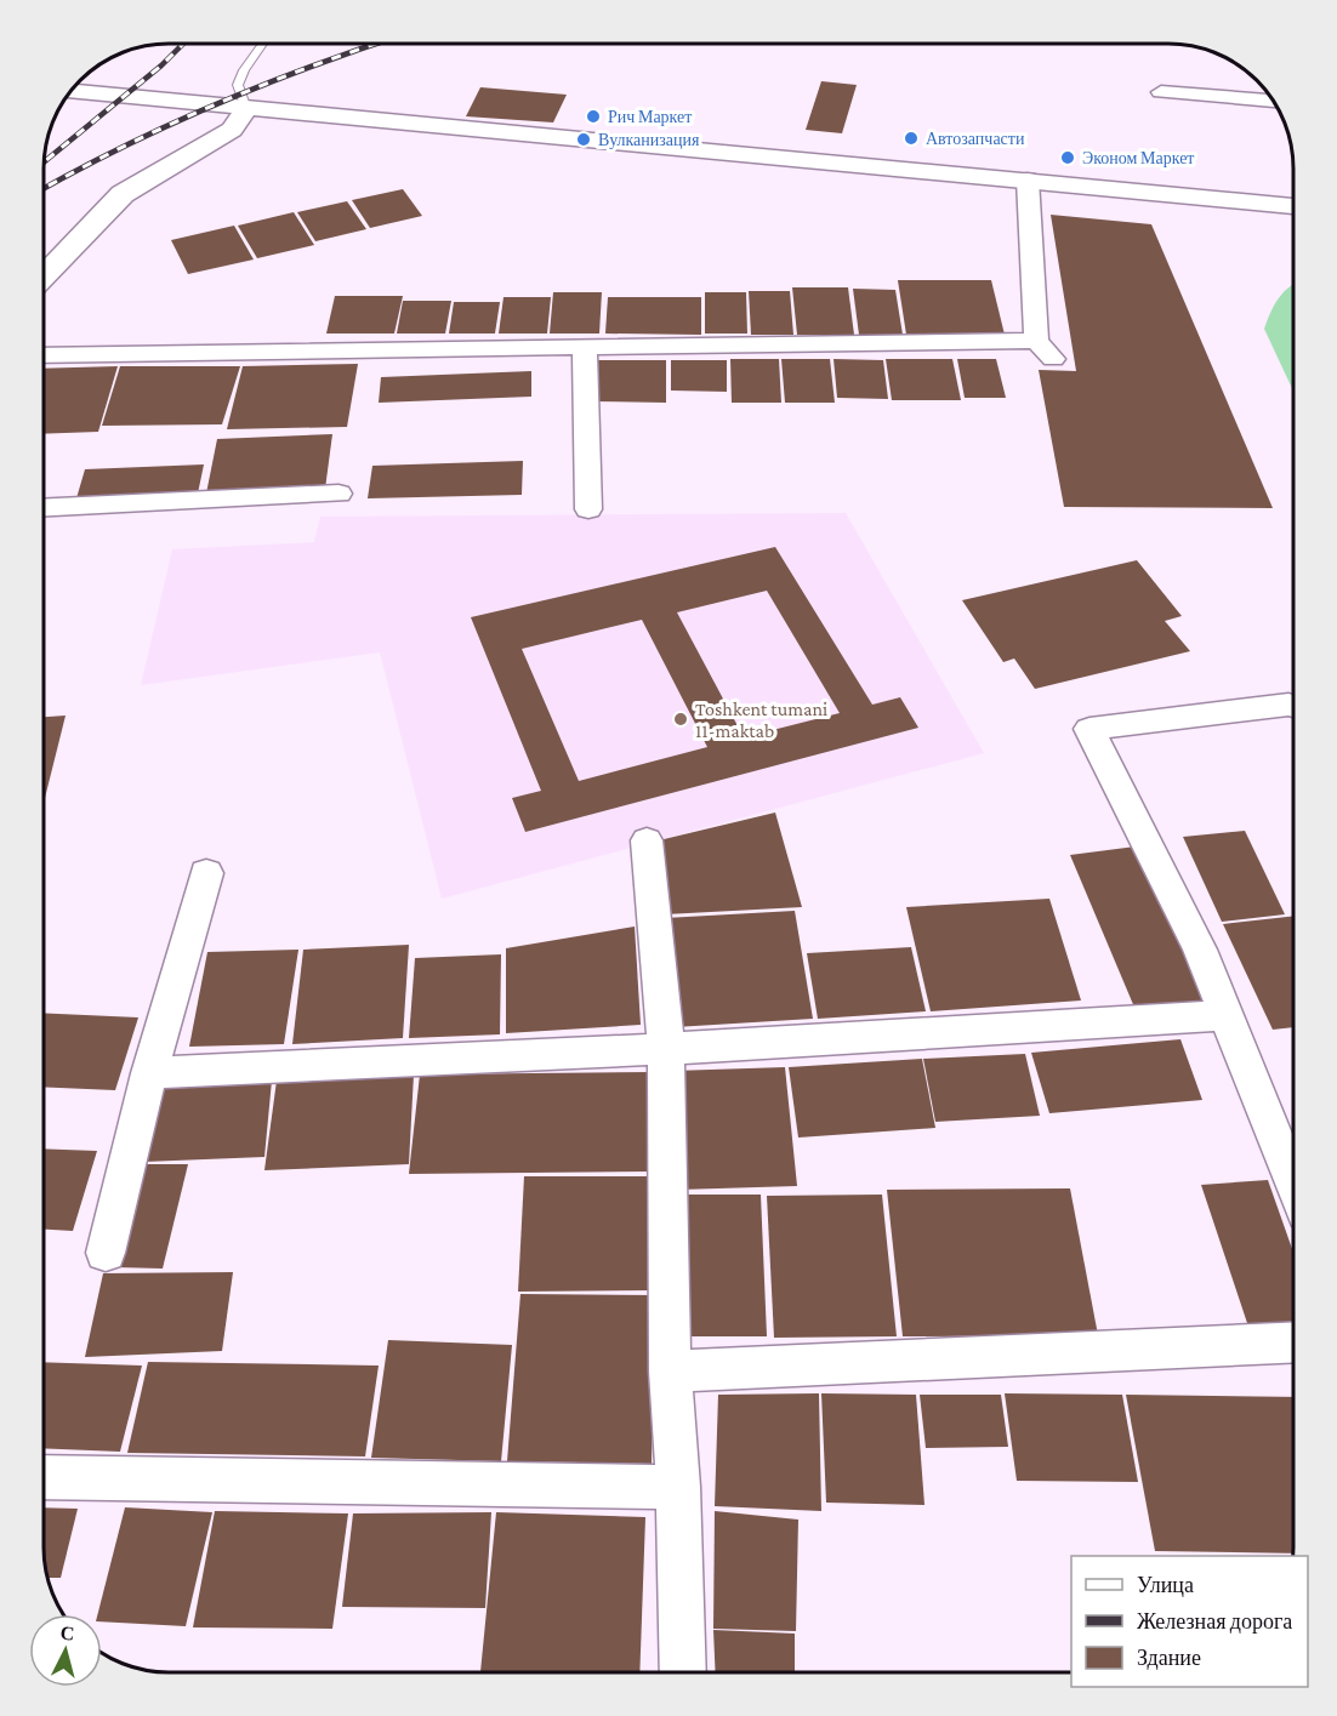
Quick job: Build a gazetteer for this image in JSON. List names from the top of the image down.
{
  "places": [
    "Рич Маркет",
    "Автозапчасти",
    "Вулканизация",
    "Эконом Маркет",
    "Toshkent tumani 11-maktab"
  ],
  "legend": ["Улица", "Железная дорога", "Здание"],
  "north": "top"
}
